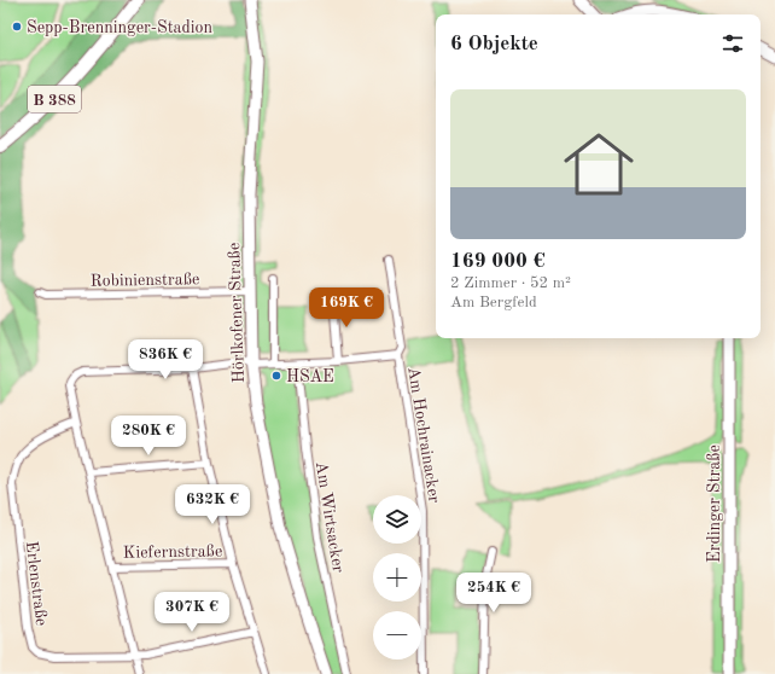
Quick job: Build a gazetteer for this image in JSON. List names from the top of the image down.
{
  "streets": {
    "main road": ["B 388"],
    "street": [
      "Robinienstraße",
      "Hörlkofener Straße",
      "Am Hochrainacker",
      "Erdinger Straße",
      "Am Wirtsacker",
      "Kiefernstraße",
      "Erlenstraße"
    ]
  },
  "crossings": [
    ["Robinienstraße", "Hörlkofener Straße"]
  ],
  "places": ["Sepp-Brenninger-Stadion", "HSAE"],
  "page": {
    "heading": "6 Objekte",
    "list": [
      {
        "name": "169 000 €",
        "note": "2 Zimmer · 52 m² · Am Bergfeld"
      }
    ],
    "price": [
      "169K €",
      "836K €",
      "280K €",
      "632K €",
      "254K €",
      "307K €"
    ],
    "map_buttons": ["+", "−"]
  }
}
